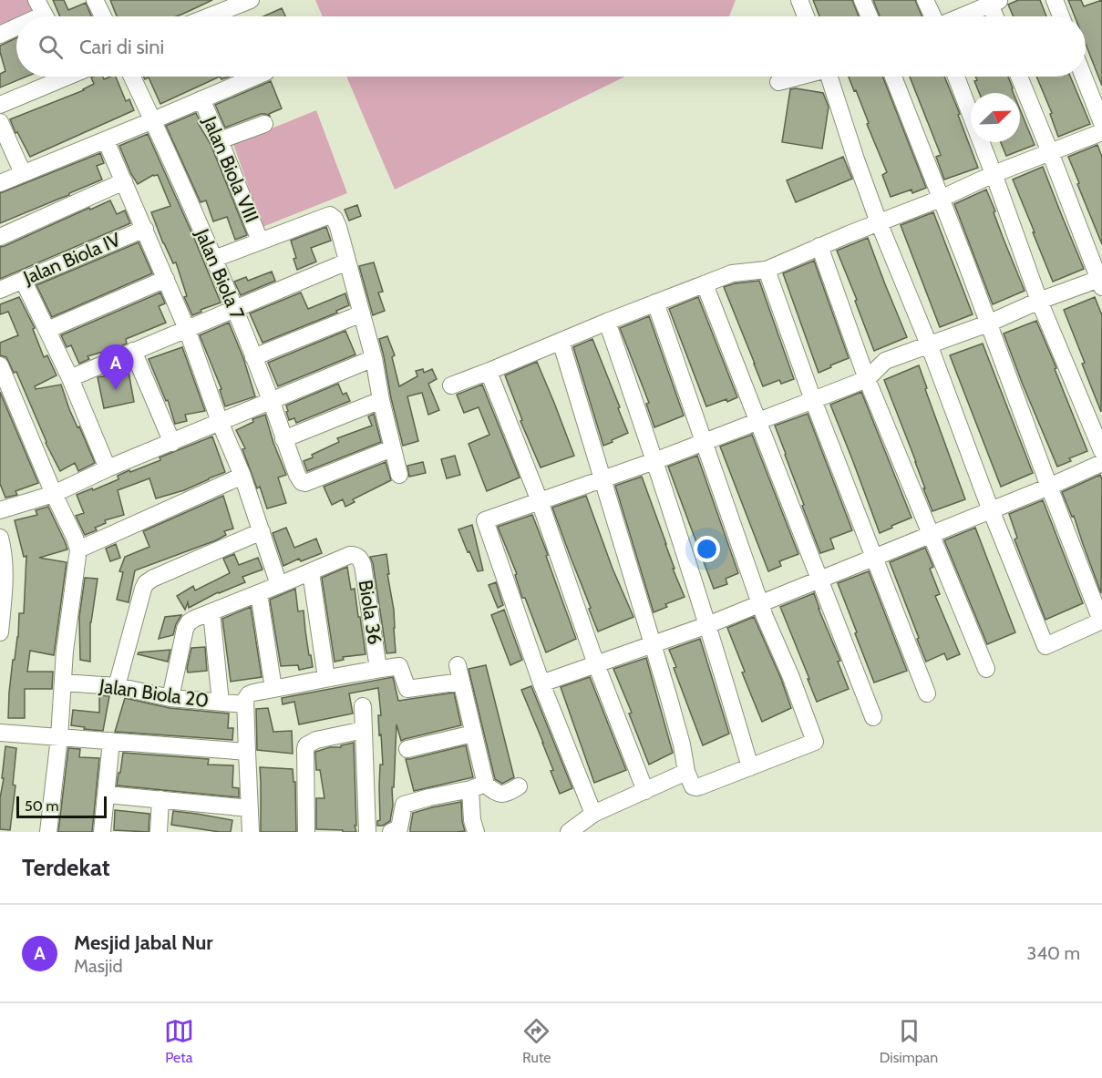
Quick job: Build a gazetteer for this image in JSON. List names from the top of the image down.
{
  "streets": {
    "street": [
      "Jalan Biola VIII",
      "Jalan Biola IV",
      "Jalan Biola 7",
      "Biola 36",
      "Jalan Biola 20"
    ]
  },
  "scale_bar": "50 m",
  "north": "top right",
  "page": {
    "search": "Cari di sini",
    "pins": "A",
    "scale": "50 m",
    "heading": "Terdekat",
    "list": [
      {
        "mark": "A",
        "name": "Mesjid Jabal Nur",
        "note": "Masjid",
        "value": "340 m"
      }
    ],
    "nav": ["Peta", "Rute", "Disimpan"]
  }
}
